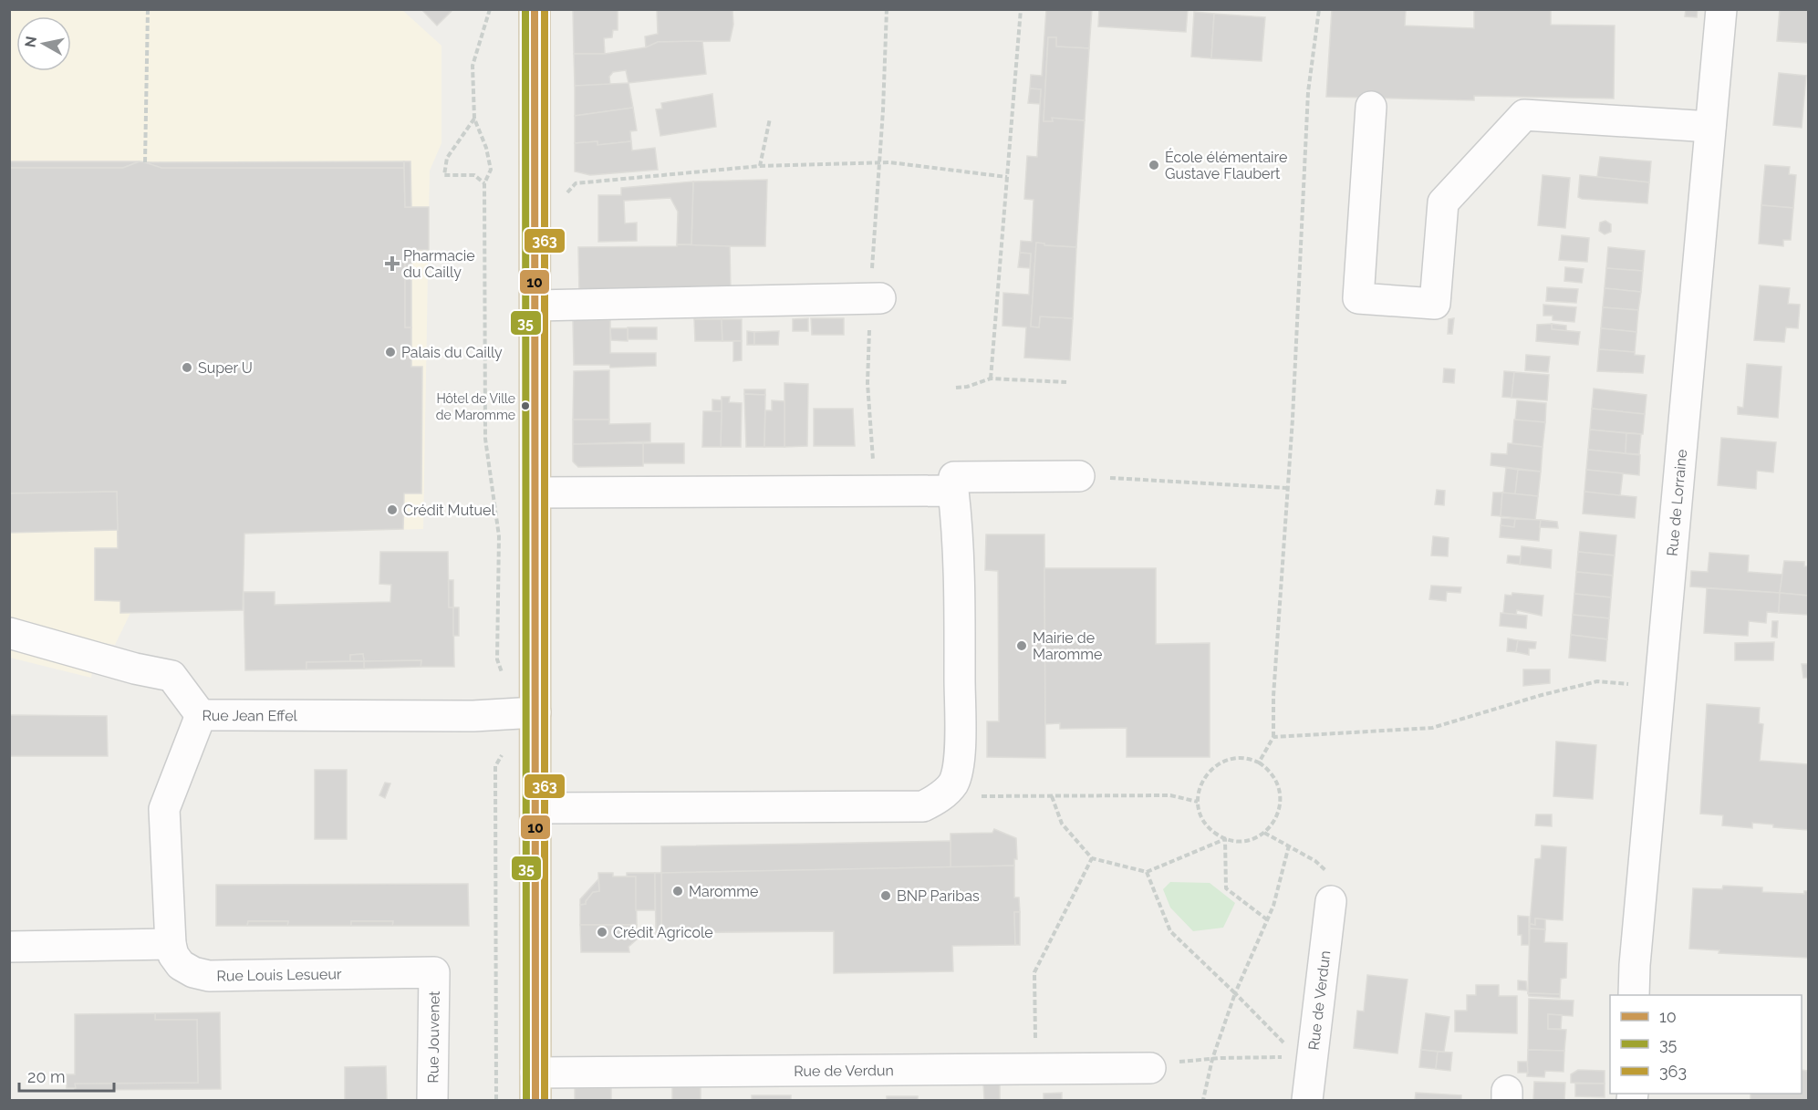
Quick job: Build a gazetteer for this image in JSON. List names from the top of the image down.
{
  "streets": {
    "street": [
      "Rue de Lorraine",
      "Rue Jean Effel",
      "Rue Louis Lesueur",
      "Rue de Verdun",
      "Rue Jouvenet"
    ]
  },
  "crossings": [
    ["Rue Jean Effel", "Rue Louis Lesueur"],
    ["Rue Louis Lesueur", "Rue Jouvenet"]
  ],
  "places": {
    "other": [
      "École élémentaire Gustave Flaubert",
      "Palais du Cailly",
      "Super U",
      "Hôtel de Ville de Maromme",
      "Crédit Mutuel",
      "Mairie de Maromme",
      "Maromme",
      "BNP Paribas",
      "Crédit Agricole"
    ],
    "health": ["Pharmacie du Cailly"]
  },
  "lines": ["transit line 10", "transit line 35", "transit line 363"],
  "legend": ["10", "35", "363"],
  "scale_bar": "20 m",
  "north": "left"
}
